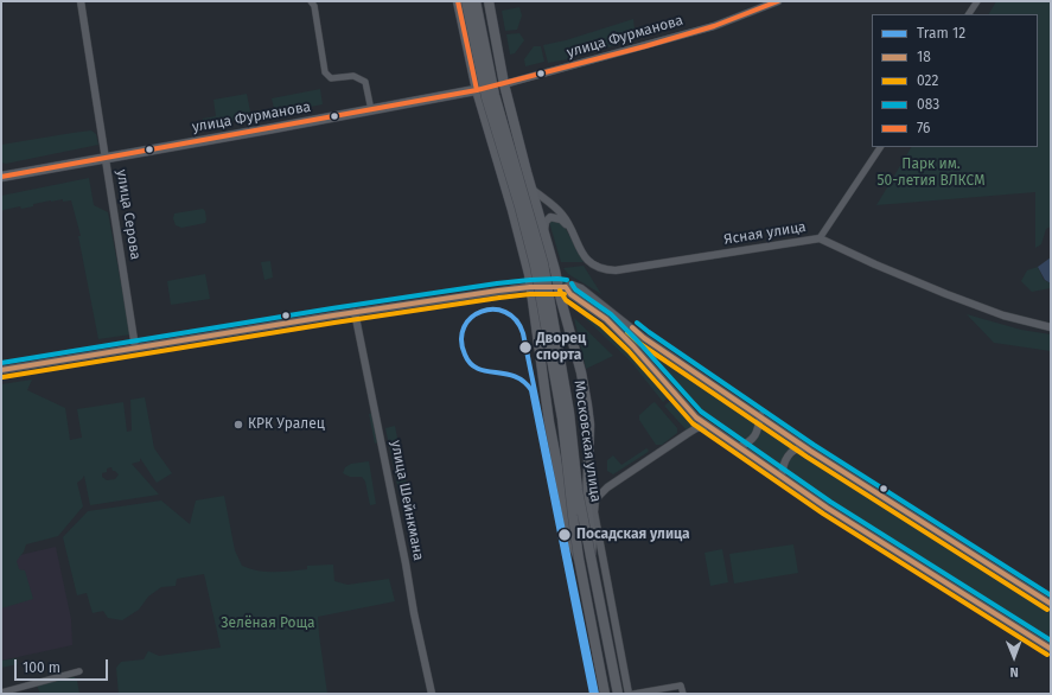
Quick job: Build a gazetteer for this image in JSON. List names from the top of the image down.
{
  "streets": {
    "main road": ["улица Фурманова", "Московская улица"],
    "street": ["улица Серова", "Ясная улица", "улица Шейнкмана"]
  },
  "crossings": [
    ["улица Фурманова", "улица Серова"],
    ["улица Фурманова", "Московская улица"],
    ["Ясная улица", "Московская улица"]
  ],
  "parks": ["Парк им. 50-летия ВЛКСМ", "Зелёная Роща"],
  "places": ["Дворец спорта", "КРК Уралец", "Посадская улица"],
  "lines": [
    "transit line 76",
    "transit line 083",
    "transit line 18",
    "transit line 022",
    "tram line 12"
  ],
  "legend": [
    "Tram 12",
    "18",
    "022",
    "083",
    "76"
  ],
  "scale_bar": "100 m",
  "north": "bottom"
}
